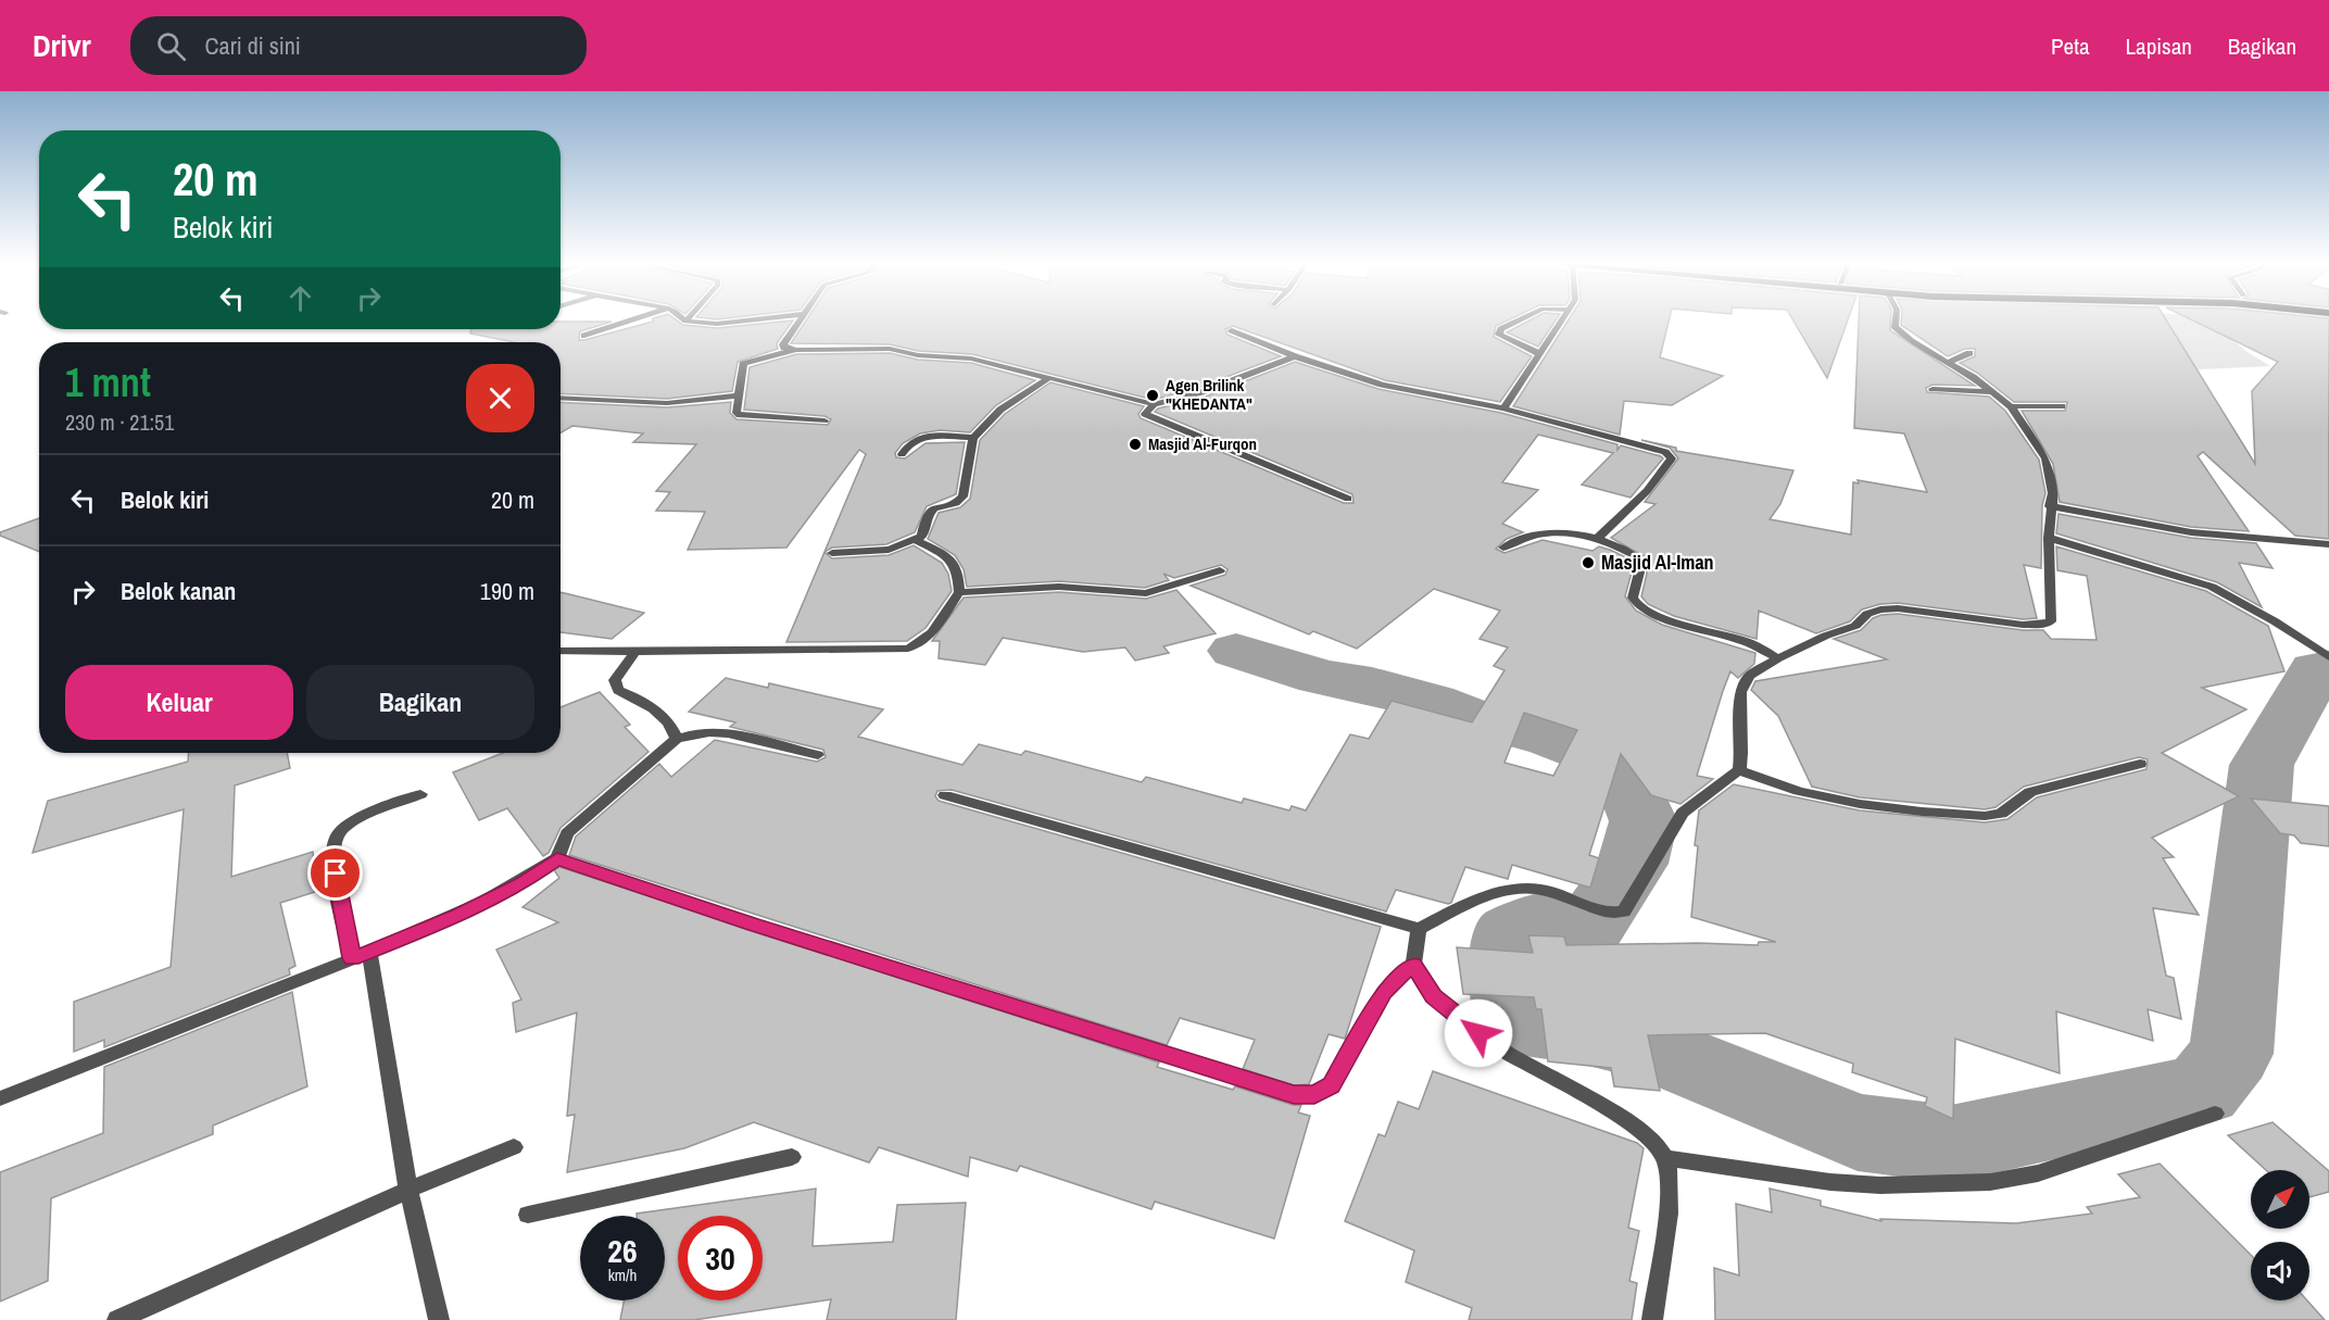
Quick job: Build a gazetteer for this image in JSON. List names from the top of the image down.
{
  "places": ["Agen Brilink \"KHEDANTA\"", "Masjid Al-Furqon", "Masjid Al-Iman"],
  "north": "top right",
  "page": {
    "header": "Drivr",
    "search": "Cari di sini",
    "nav": ["Peta", "Lapisan", "Bagikan"],
    "turn": ["20 m", "Belok kiri"],
    "heading": ["1 mnt", "230 m · 21:51"],
    "list": [
      {
        "name": "Belok kiri",
        "value": "20 m"
      },
      {
        "name": "Belok kanan",
        "value": "190 m"
      }
    ],
    "buttons": ["Keluar", "Bagikan"],
    "speed": "26 km/h",
    "limit": "30"
  }
}
